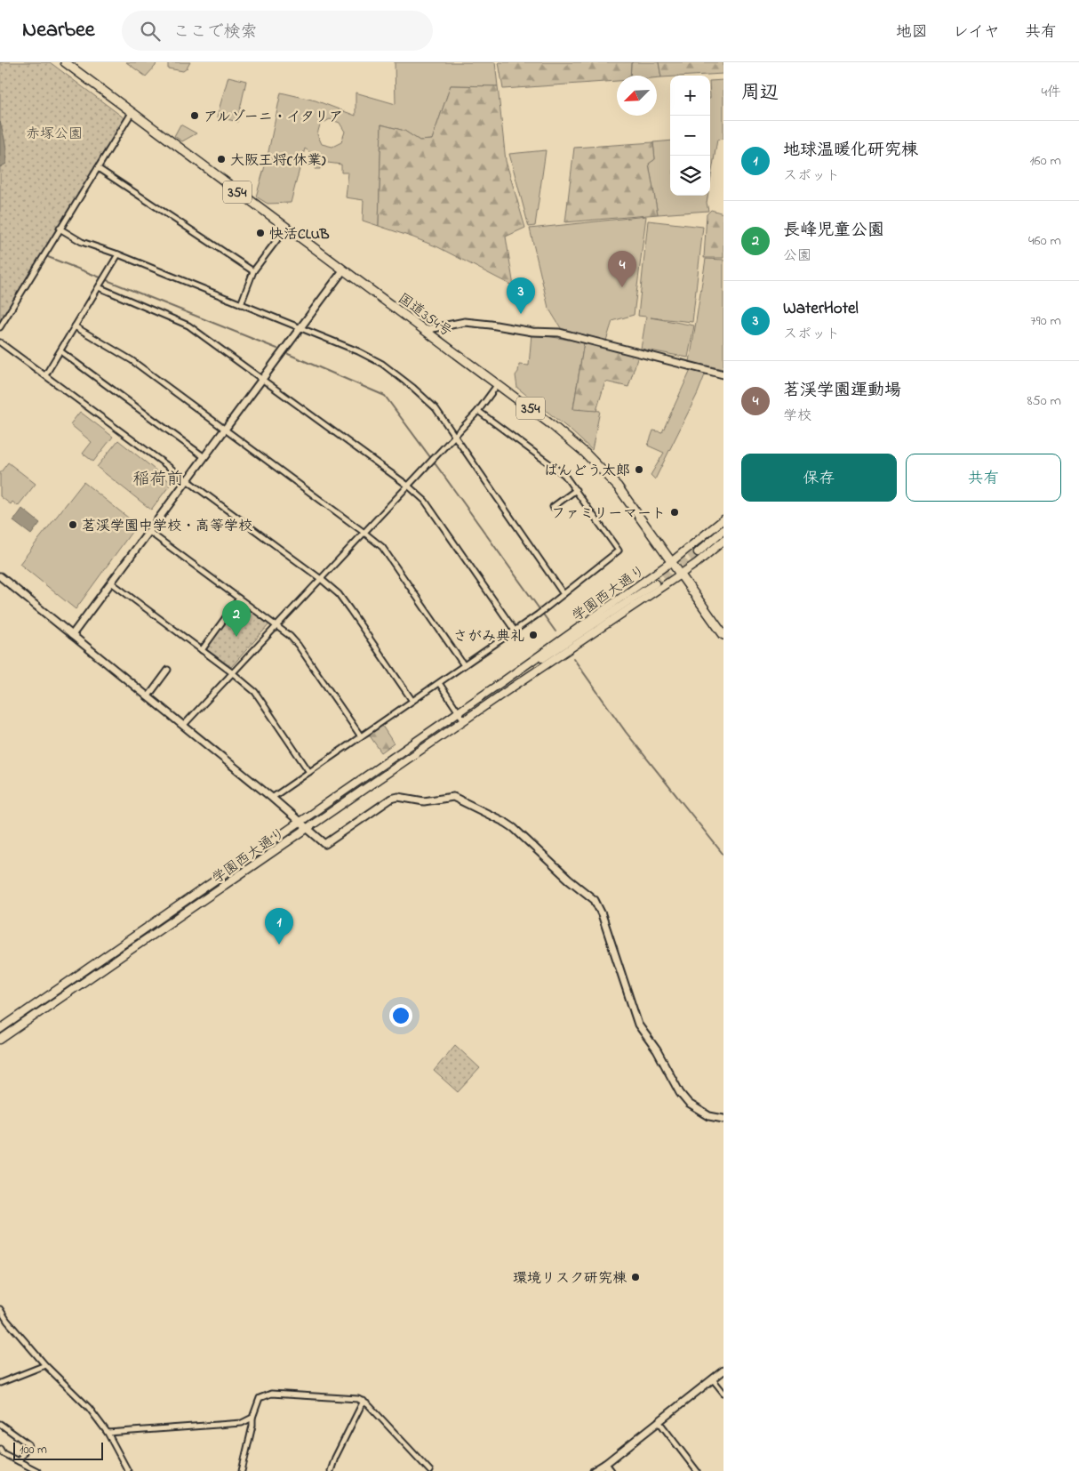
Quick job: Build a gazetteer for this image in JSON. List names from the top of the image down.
{
  "streets": {
    "highway": ["354", "国道354号"],
    "main road": ["学園西大通り"]
  },
  "crossings": [
    ["国道354号", "学園西大通り"]
  ],
  "districts": ["稲荷前"],
  "parks": ["赤塚公園"],
  "places": [
    "アルゾーニ・イタリア",
    "大阪王将(休業)",
    "快活CLUB",
    "ばんどう太郎",
    "ファミリーマート",
    "茗渓学園中学校・高等学校",
    "さがみ典礼",
    "環境リスク研究棟"
  ],
  "scale_bar": "100 m",
  "north": "bottom left",
  "page": {
    "header": "Nearbee",
    "search": "ここで検索",
    "nav": ["地図", "レイヤ", "共有"],
    "heading": ["周辺", "4件"],
    "map_buttons": ["+", "−"],
    "list": [
      {
        "mark": "1",
        "name": "地球温暖化研究棟",
        "note": "スポット",
        "value": "160 m"
      },
      {
        "mark": "2",
        "name": "長峰児童公園",
        "note": "公園",
        "value": "460 m"
      },
      {
        "mark": "3",
        "name": "WaterHotel",
        "note": "スポット",
        "value": "790 m"
      },
      {
        "mark": "4",
        "name": "茗渓学園運動場",
        "note": "学校",
        "value": "850 m"
      }
    ],
    "pins": [
      "4",
      "3",
      "2",
      "1"
    ],
    "buttons": ["保存", "共有"],
    "scale": "100 m"
  }
}
